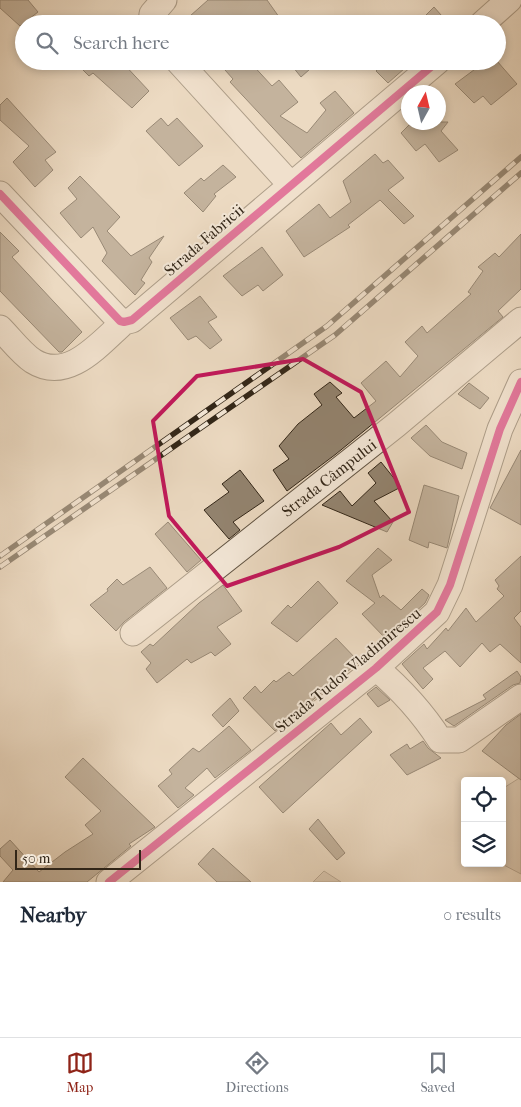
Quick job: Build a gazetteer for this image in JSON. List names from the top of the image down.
{
  "streets": {
    "street": ["Strada Fabricii", "Strada Câmpului", "Strada Tudor Vladimirescu"]
  },
  "scale_bar": "50 m",
  "north": "top",
  "page": {
    "search": "Search here",
    "scale": "50 m",
    "heading": ["Nearby", "0 results"],
    "nav": ["Map", "Directions", "Saved"]
  }
}
